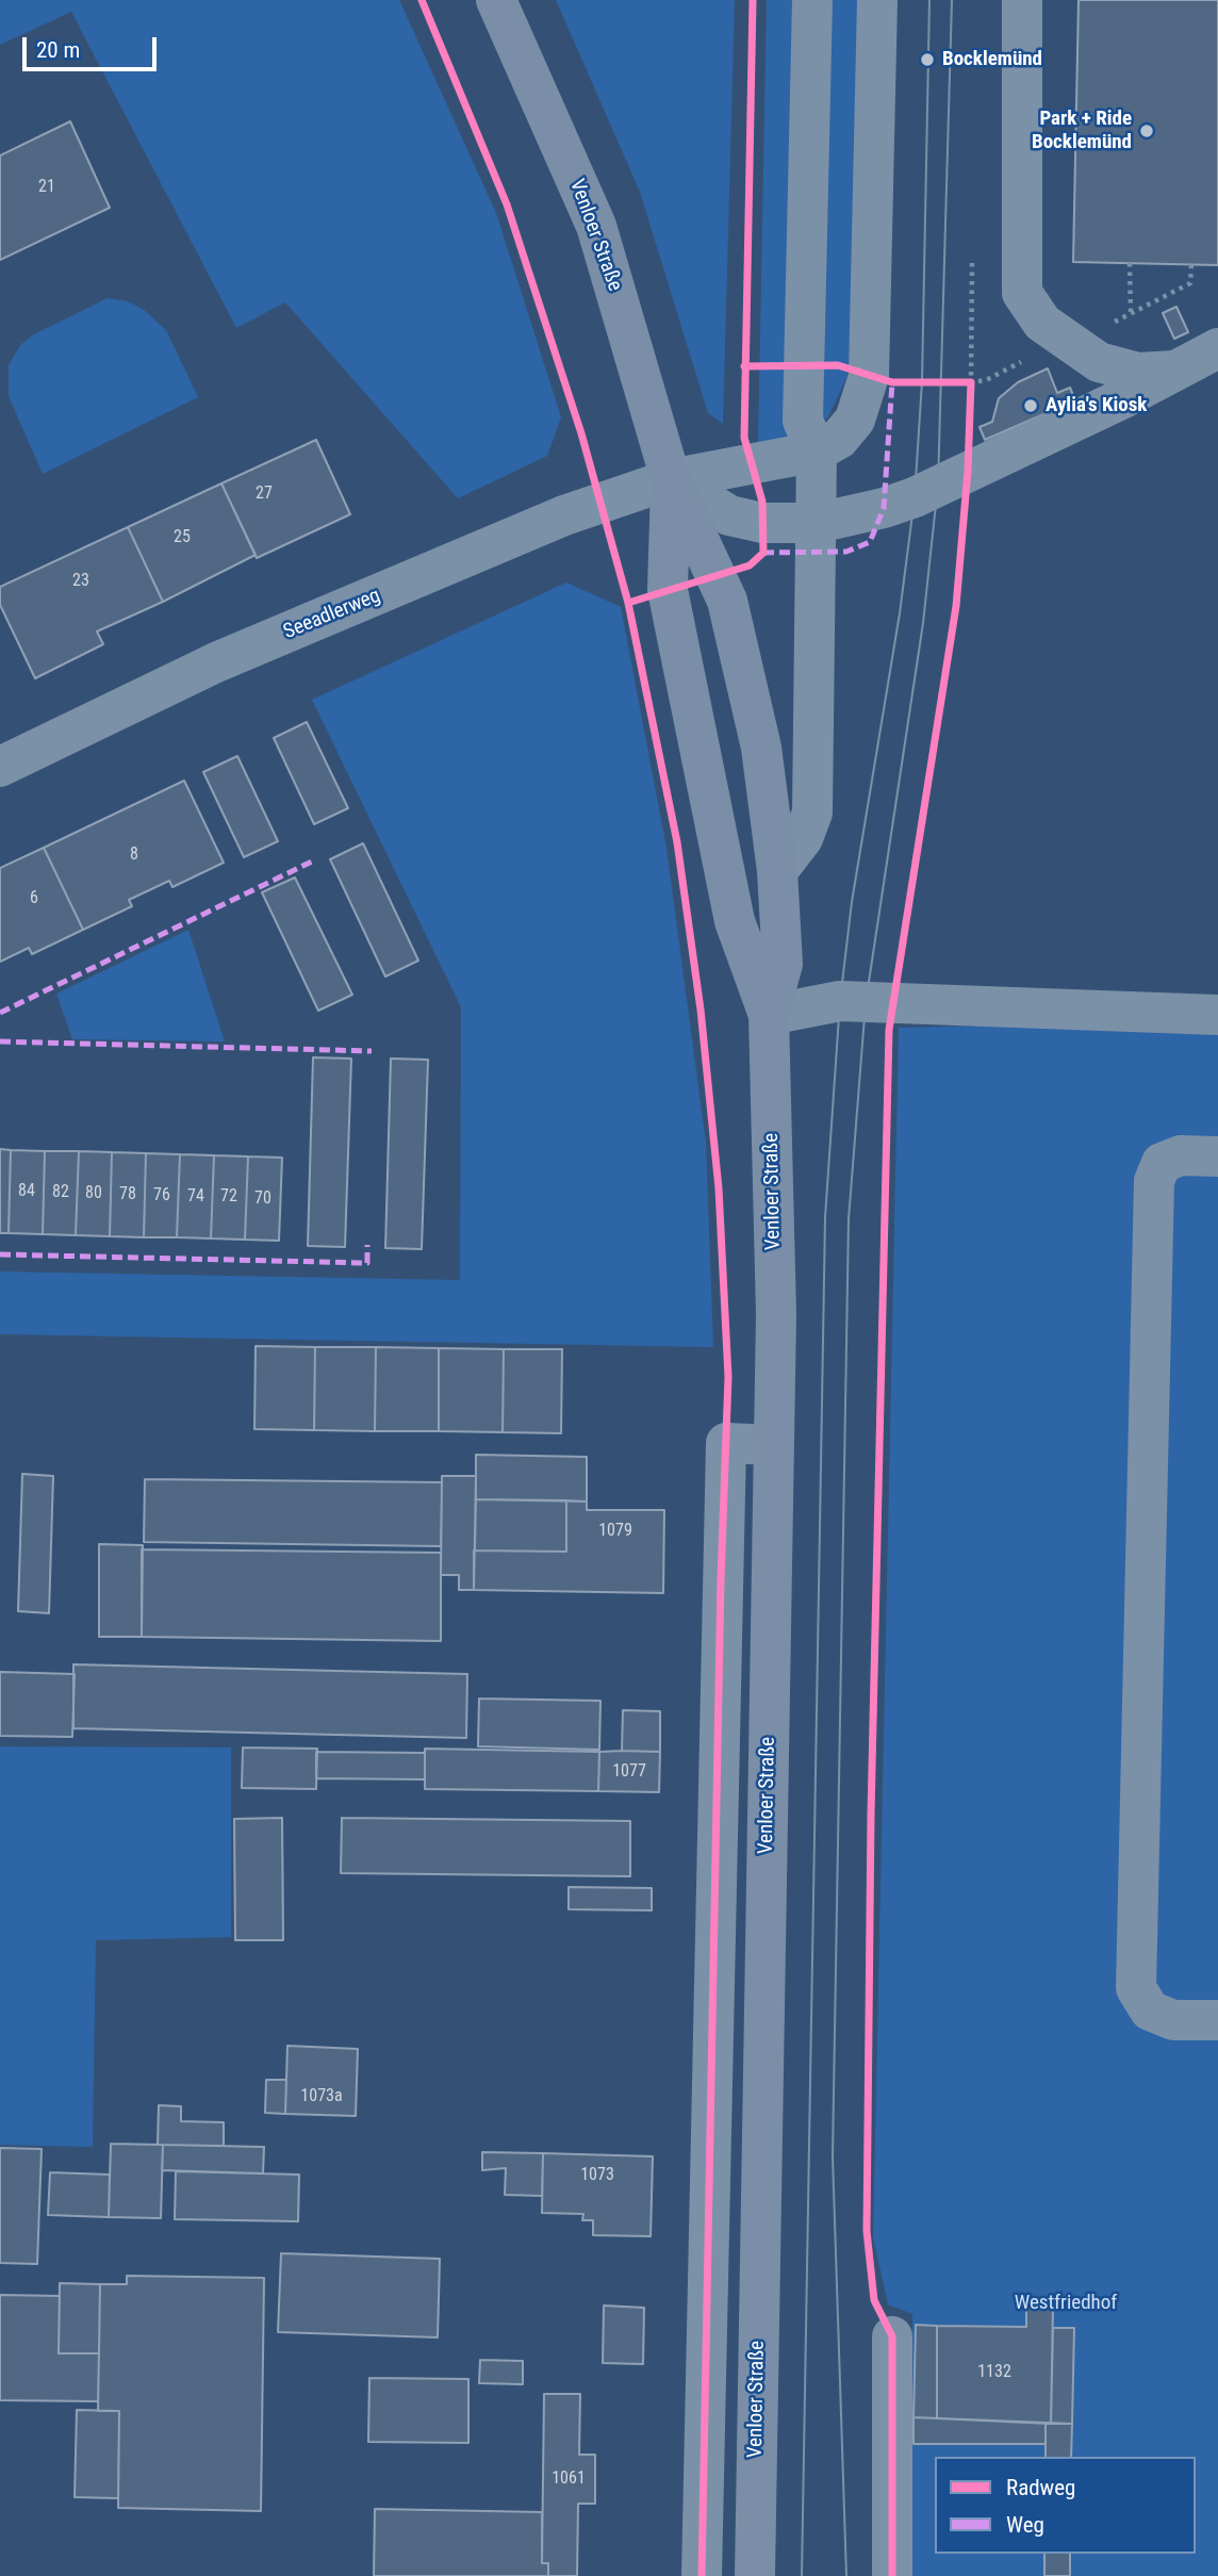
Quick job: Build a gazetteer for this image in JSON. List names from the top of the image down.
{
  "streets": {
    "main road": ["Venloer Straße"],
    "street": ["Seeadlerweg"]
  },
  "crossings": [
    ["Venloer Straße", "Seeadlerweg"]
  ],
  "parks": ["Westfriedhof"],
  "places": ["Bocklemünd", "Park + Ride Bocklemünd", "Aylia's Kiosk"],
  "house_numbers": [
    "21",
    "27",
    "25",
    "23",
    "8",
    "6",
    "84",
    "82",
    "80",
    "78",
    "76",
    "74",
    "72",
    "70",
    "1079",
    "1077",
    "1073a",
    "1073",
    "1132",
    "1061"
  ],
  "legend": ["Radweg", "Weg"],
  "scale_bar": "20 m"
}
